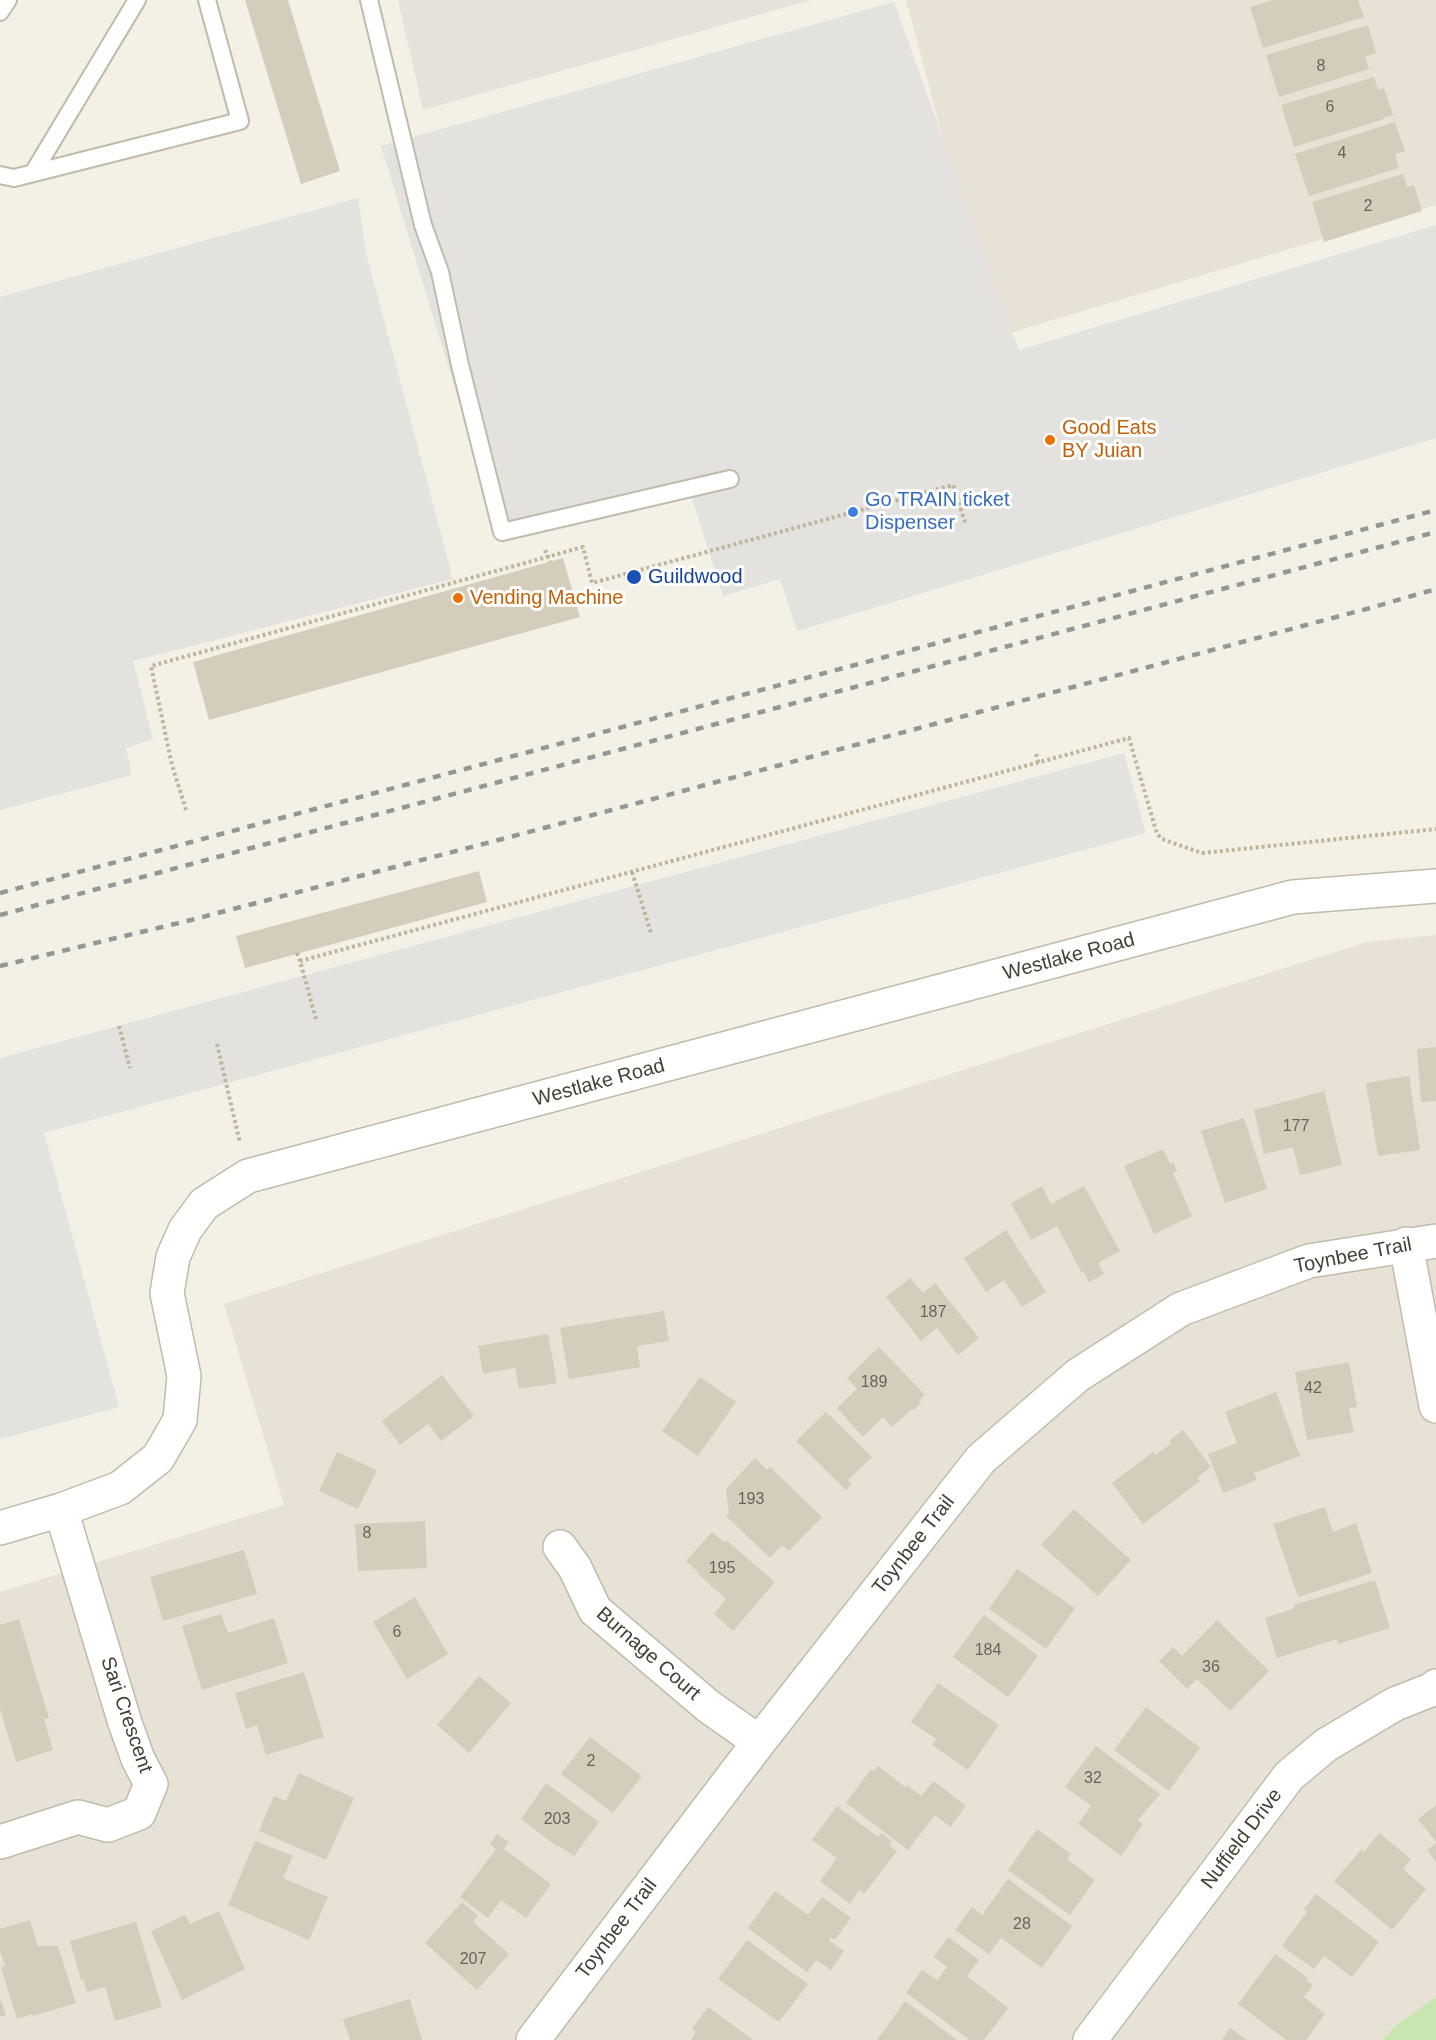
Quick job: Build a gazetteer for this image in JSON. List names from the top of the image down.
{
  "streets": {
    "street": [
      "Westlake Road",
      "Toynbee Trail",
      "Burnage Court",
      "Sari Crescent",
      "Nuffield Drive"
    ]
  },
  "crossings": [
    ["Westlake Road", "Sari Crescent"],
    ["Toynbee Trail", "Burnage Court"]
  ],
  "places": [
    "Good Eats BY Juian",
    "Go TRAIN ticket Dispenser",
    "Guildwood",
    "Vending Machine"
  ],
  "house_numbers": [
    "8",
    "6",
    "4",
    "2",
    "177",
    "187",
    "189",
    "42",
    "193",
    "8",
    "195",
    "6",
    "184",
    "36",
    "2",
    "32",
    "203",
    "28",
    "207"
  ]
}
